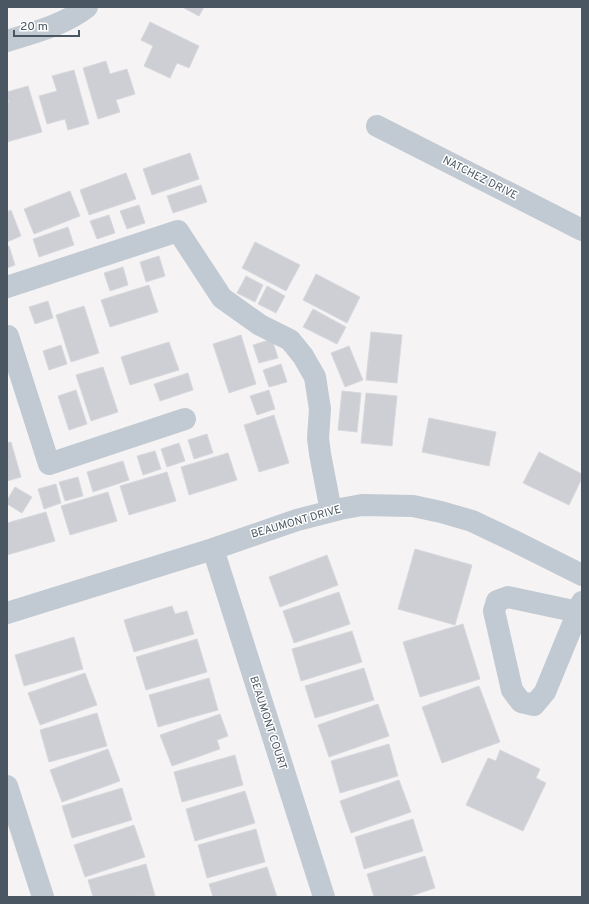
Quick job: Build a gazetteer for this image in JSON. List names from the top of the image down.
{
  "streets": {
    "street": ["NATCHEZ DRIVE", "BEAUMONT DRIVE", "BEAUMONT COURT"]
  },
  "crossings": [
    ["BEAUMONT DRIVE", "BEAUMONT COURT"]
  ],
  "scale_bar": "20 m"
}
